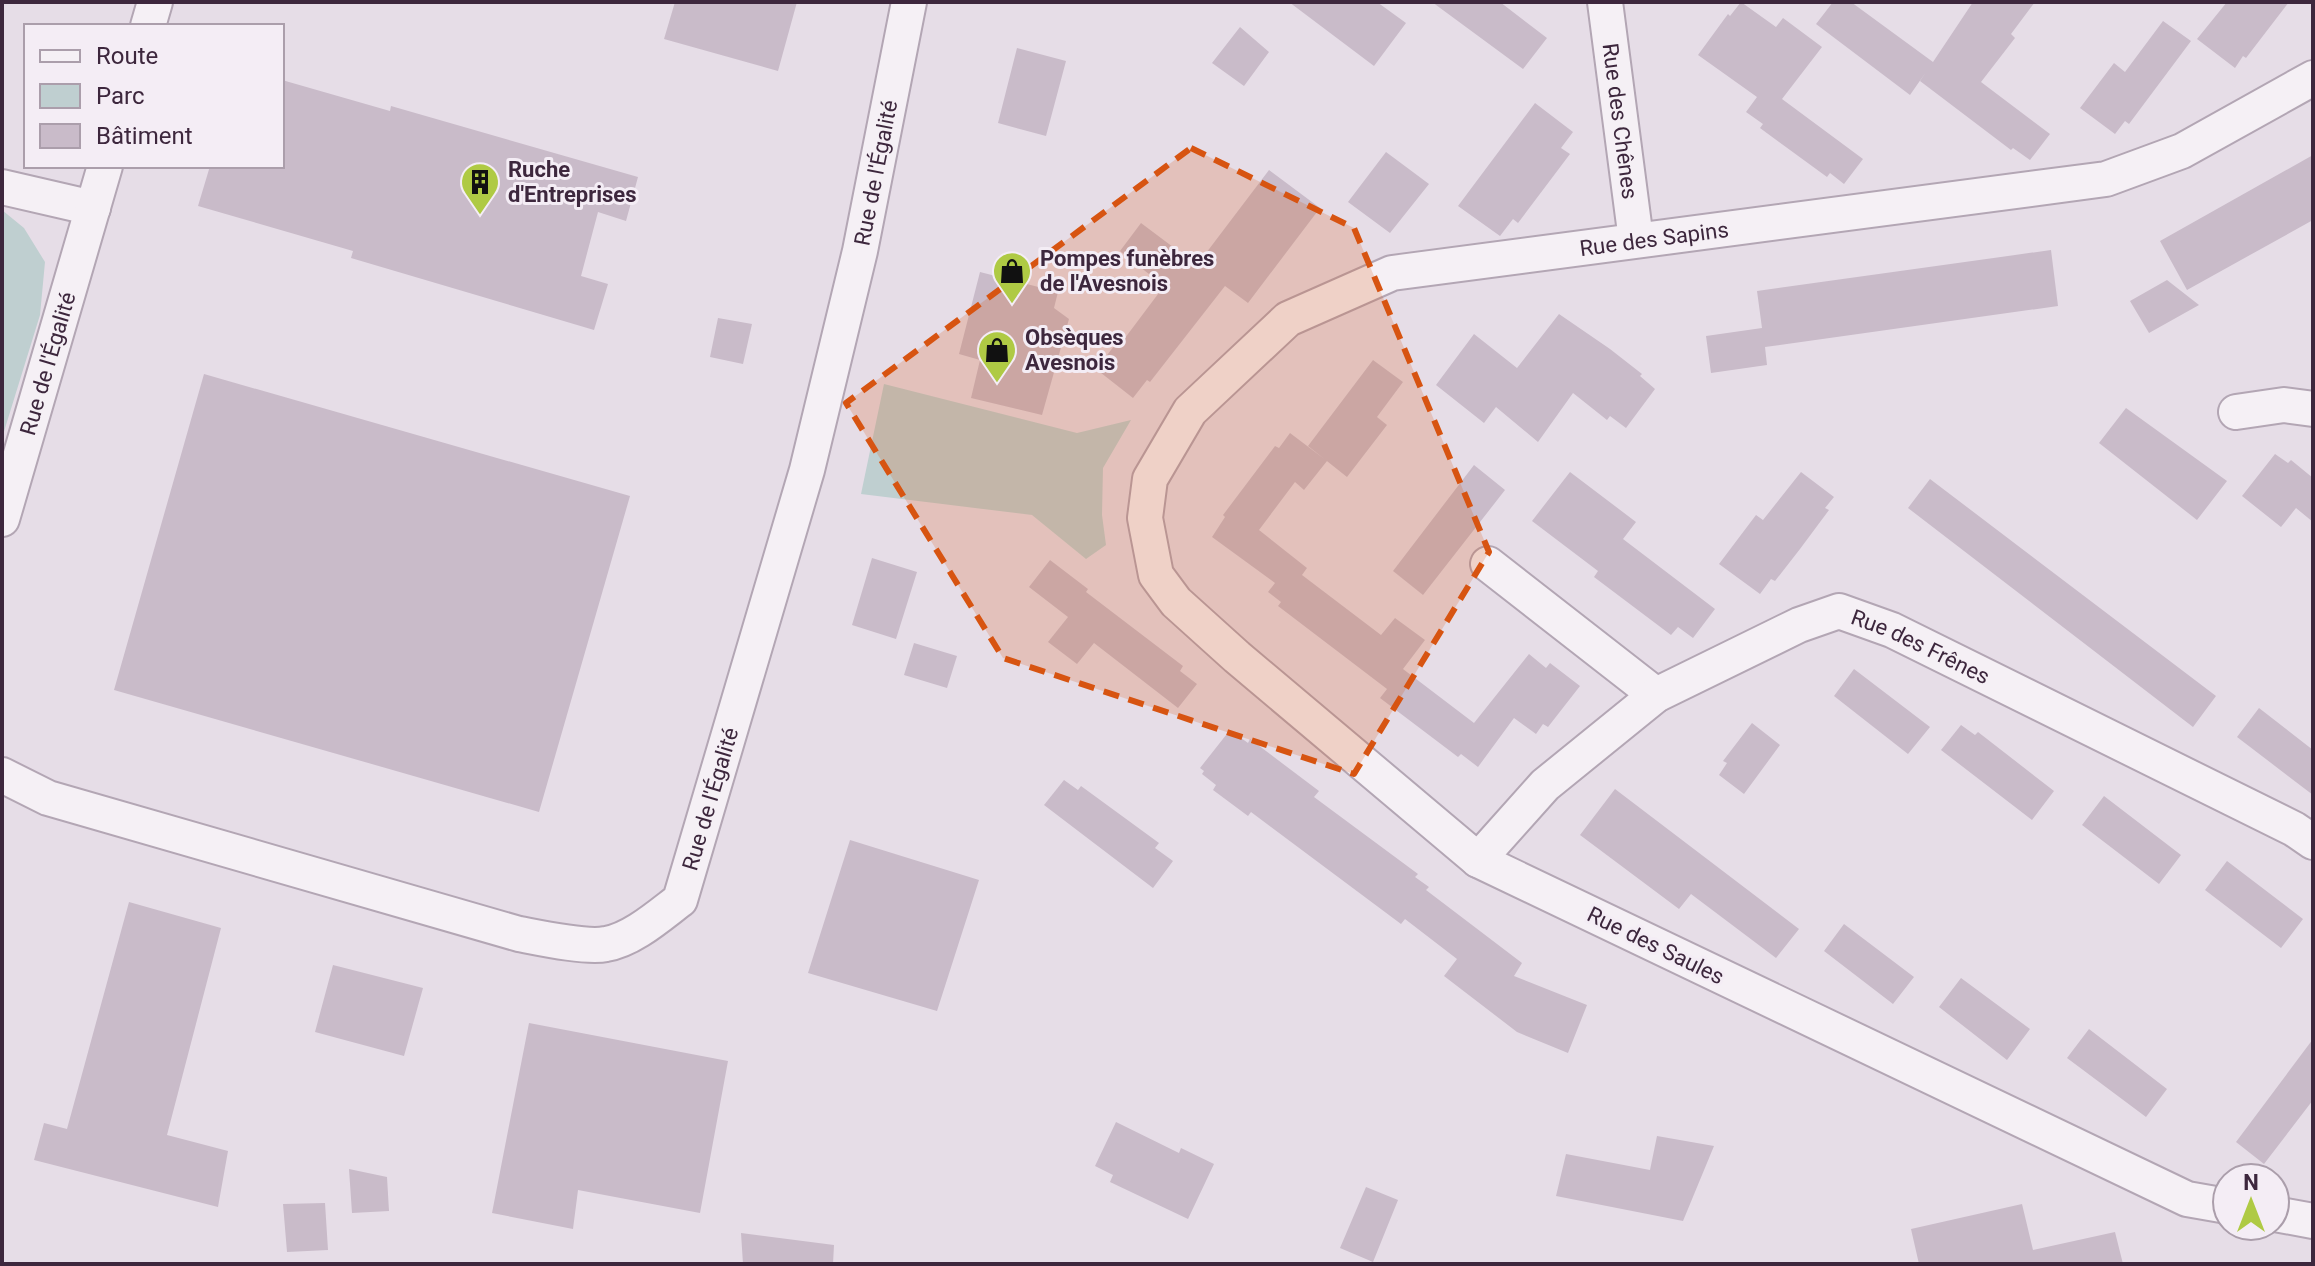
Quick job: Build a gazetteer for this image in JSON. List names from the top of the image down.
{
  "streets": {
    "street": [
      "Rue des Chênes",
      "Rue de l'Égalité",
      "Rue des Sapins",
      "Rue des Frênes",
      "Rue des Saules"
    ]
  },
  "crossings": [
    ["Rue des Chênes", "Rue des Sapins"],
    ["Rue des Sapins", "Rue des Saules"],
    ["Rue des Frênes", "Rue des Saules"]
  ],
  "places": {
    "building": ["Ruche d'Entreprises"],
    "shop": ["Pompes funèbres de l'Avesnois", "Obsèques Avesnois"]
  },
  "legend": ["Route", "Parc", "Bâtiment"],
  "north": "top"
}
